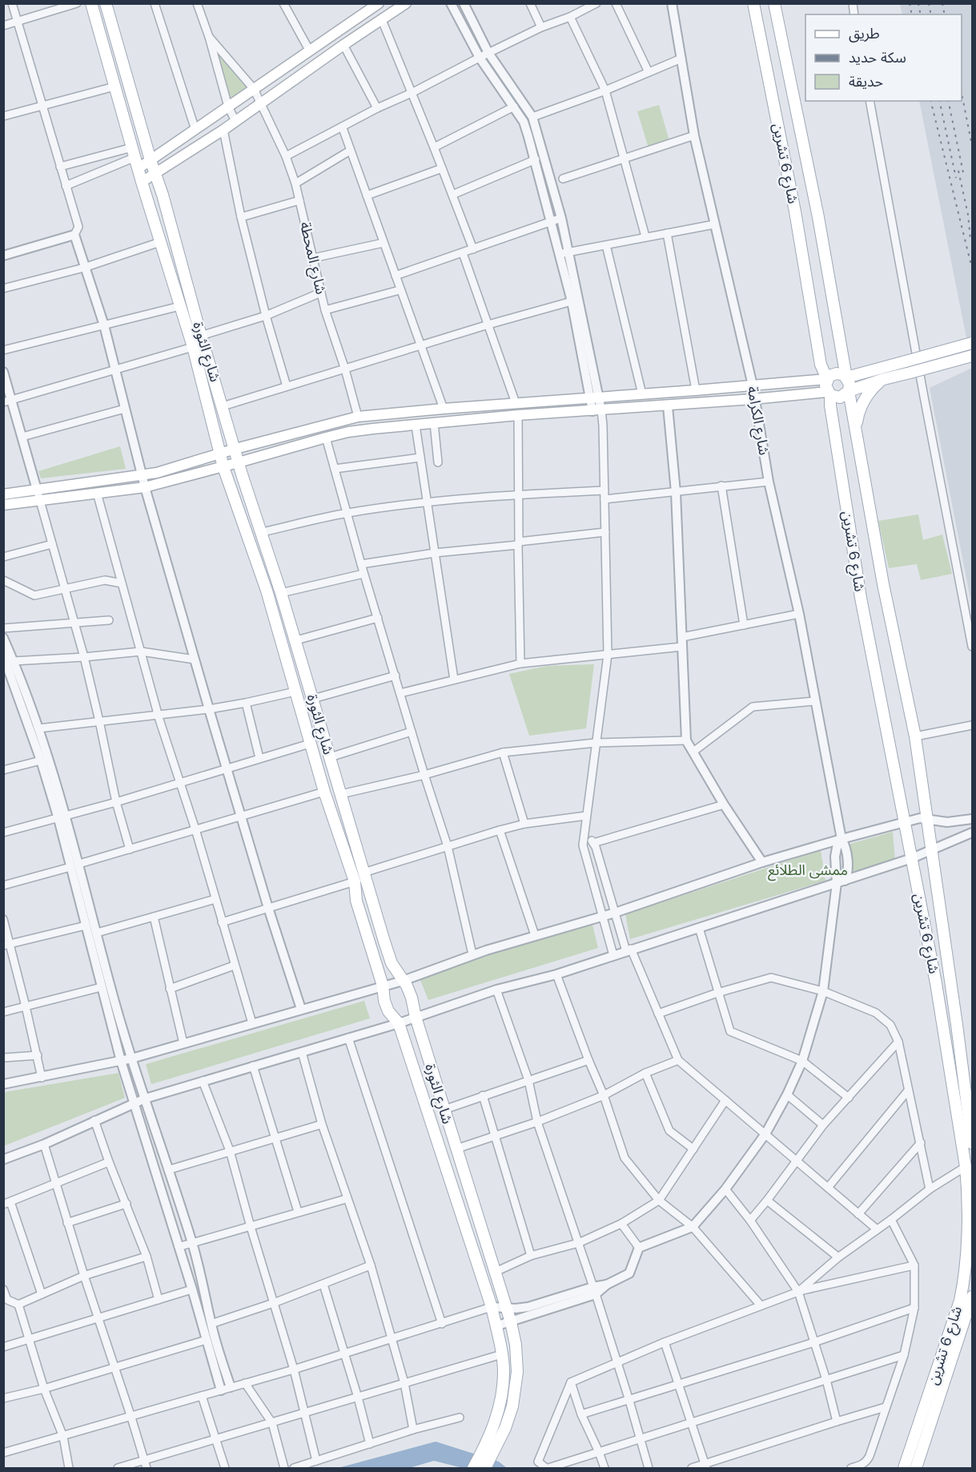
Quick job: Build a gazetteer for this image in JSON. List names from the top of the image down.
{
  "streets": {
    "main road": ["شارع 6 تشرين", "شارع الثورة"],
    "street": ["شارع المحطة", "شارع الكرامة"]
  },
  "parks": ["ممشى الطلائع"],
  "legend": ["طريق", "سكة حديد", "حديقة"]
}
